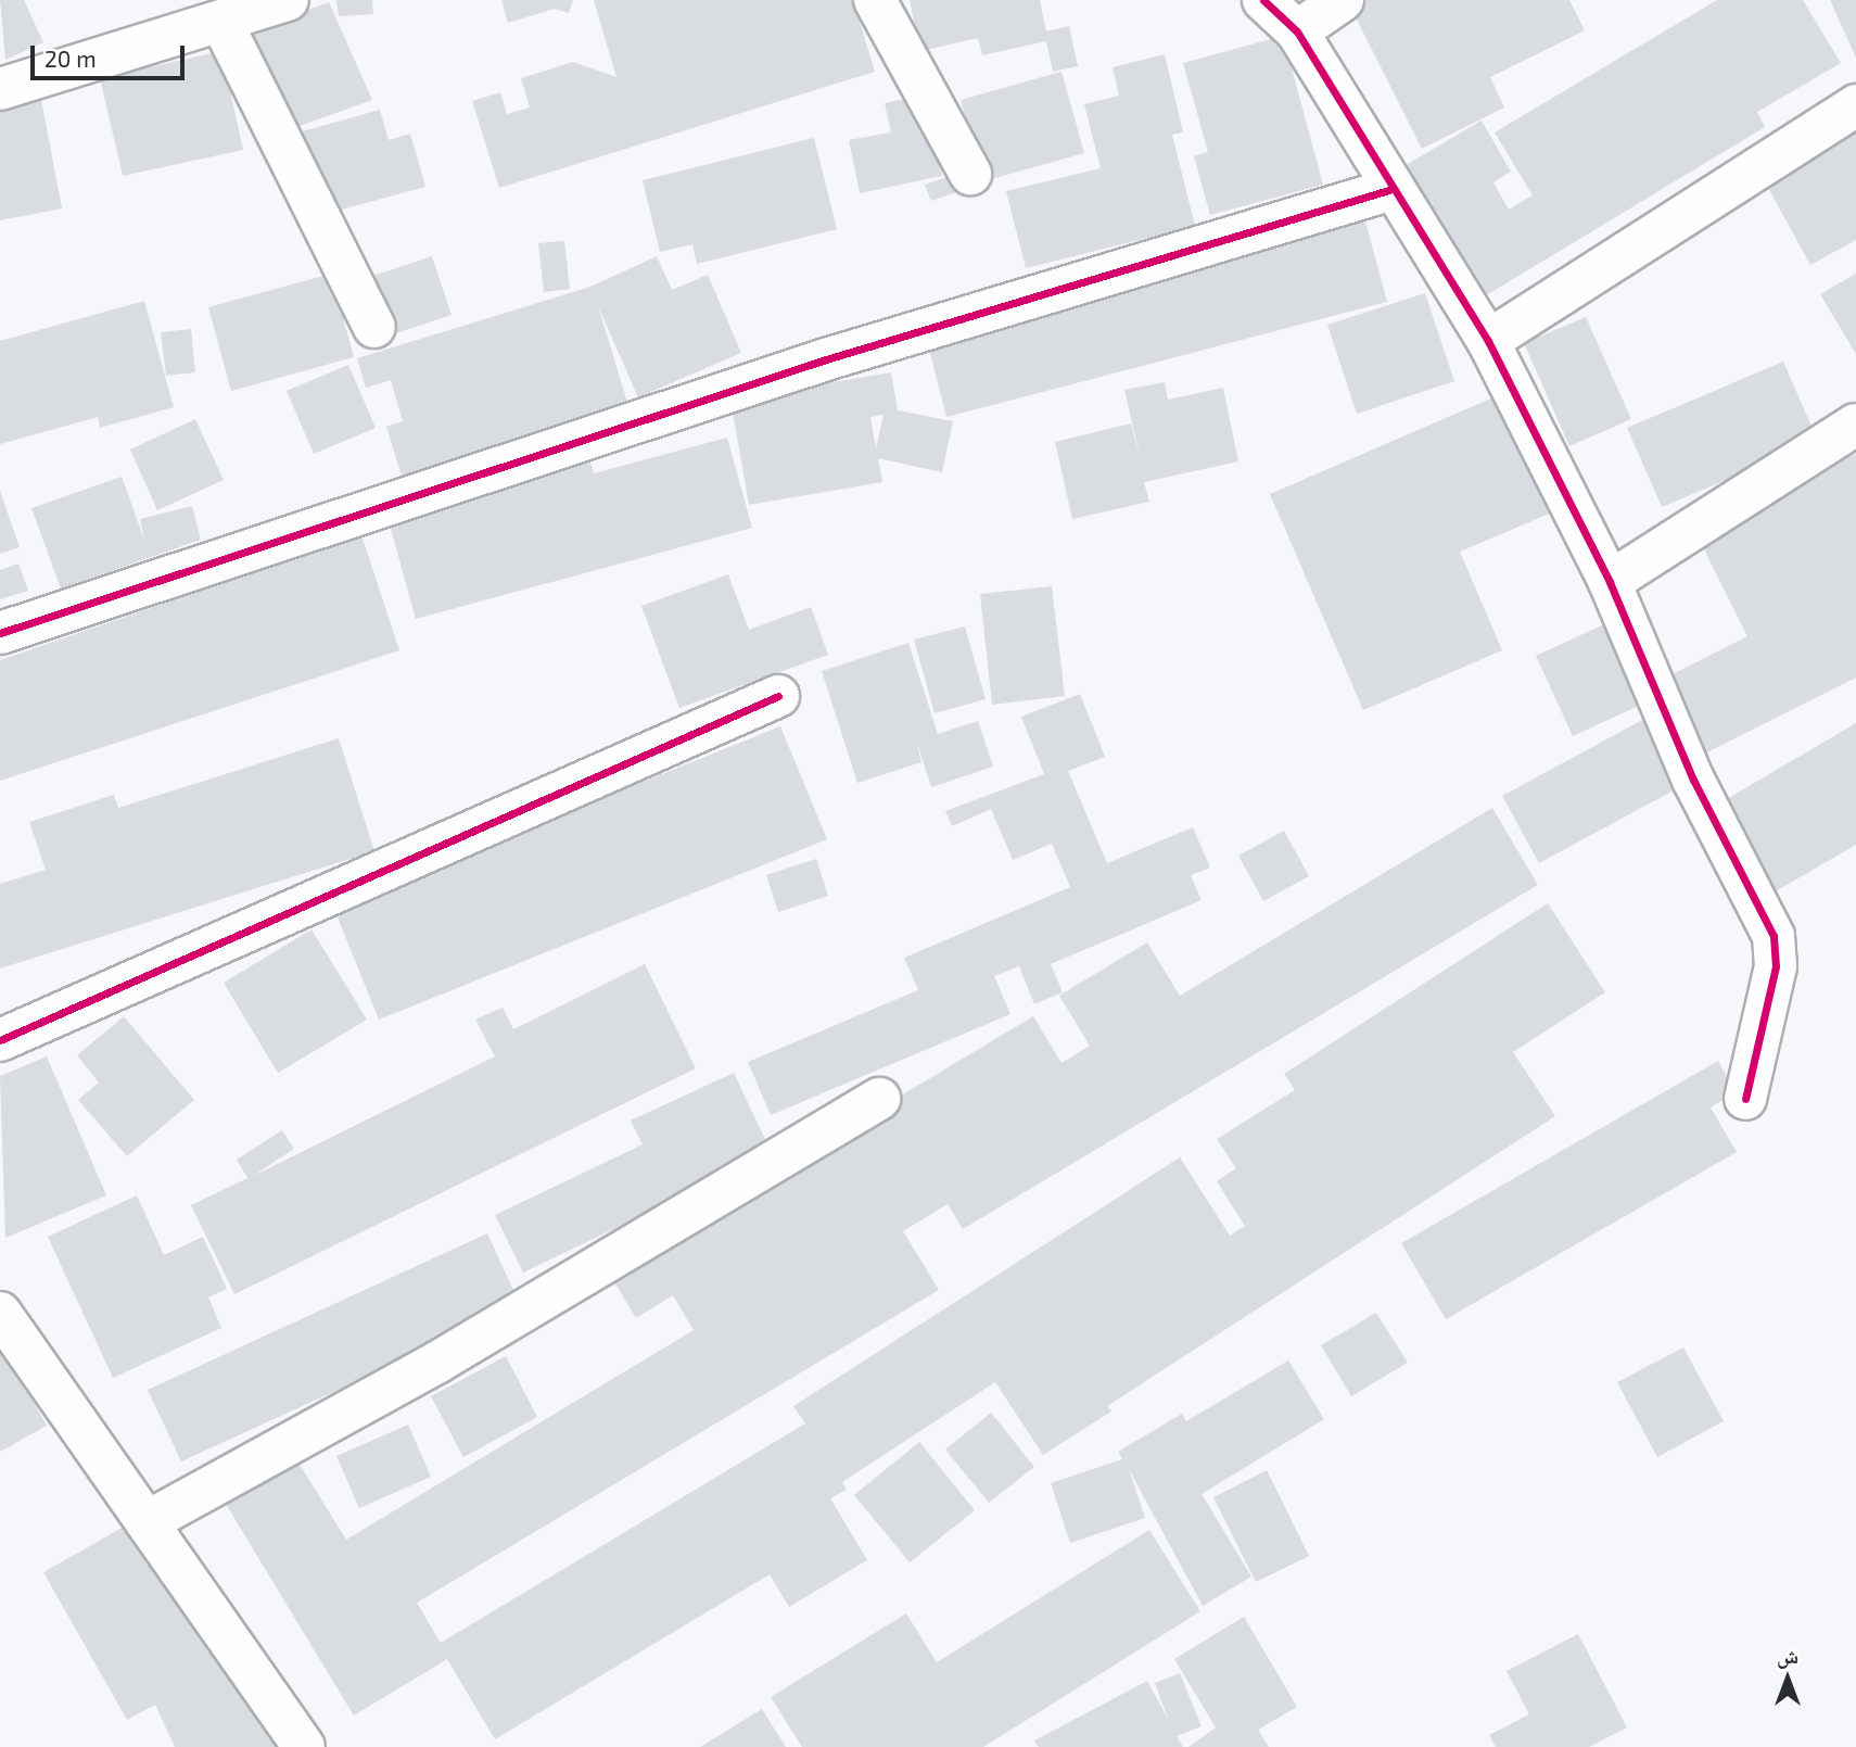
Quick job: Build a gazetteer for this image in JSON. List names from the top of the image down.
{
  "scale_bar": "20 m",
  "north": "top"
}
